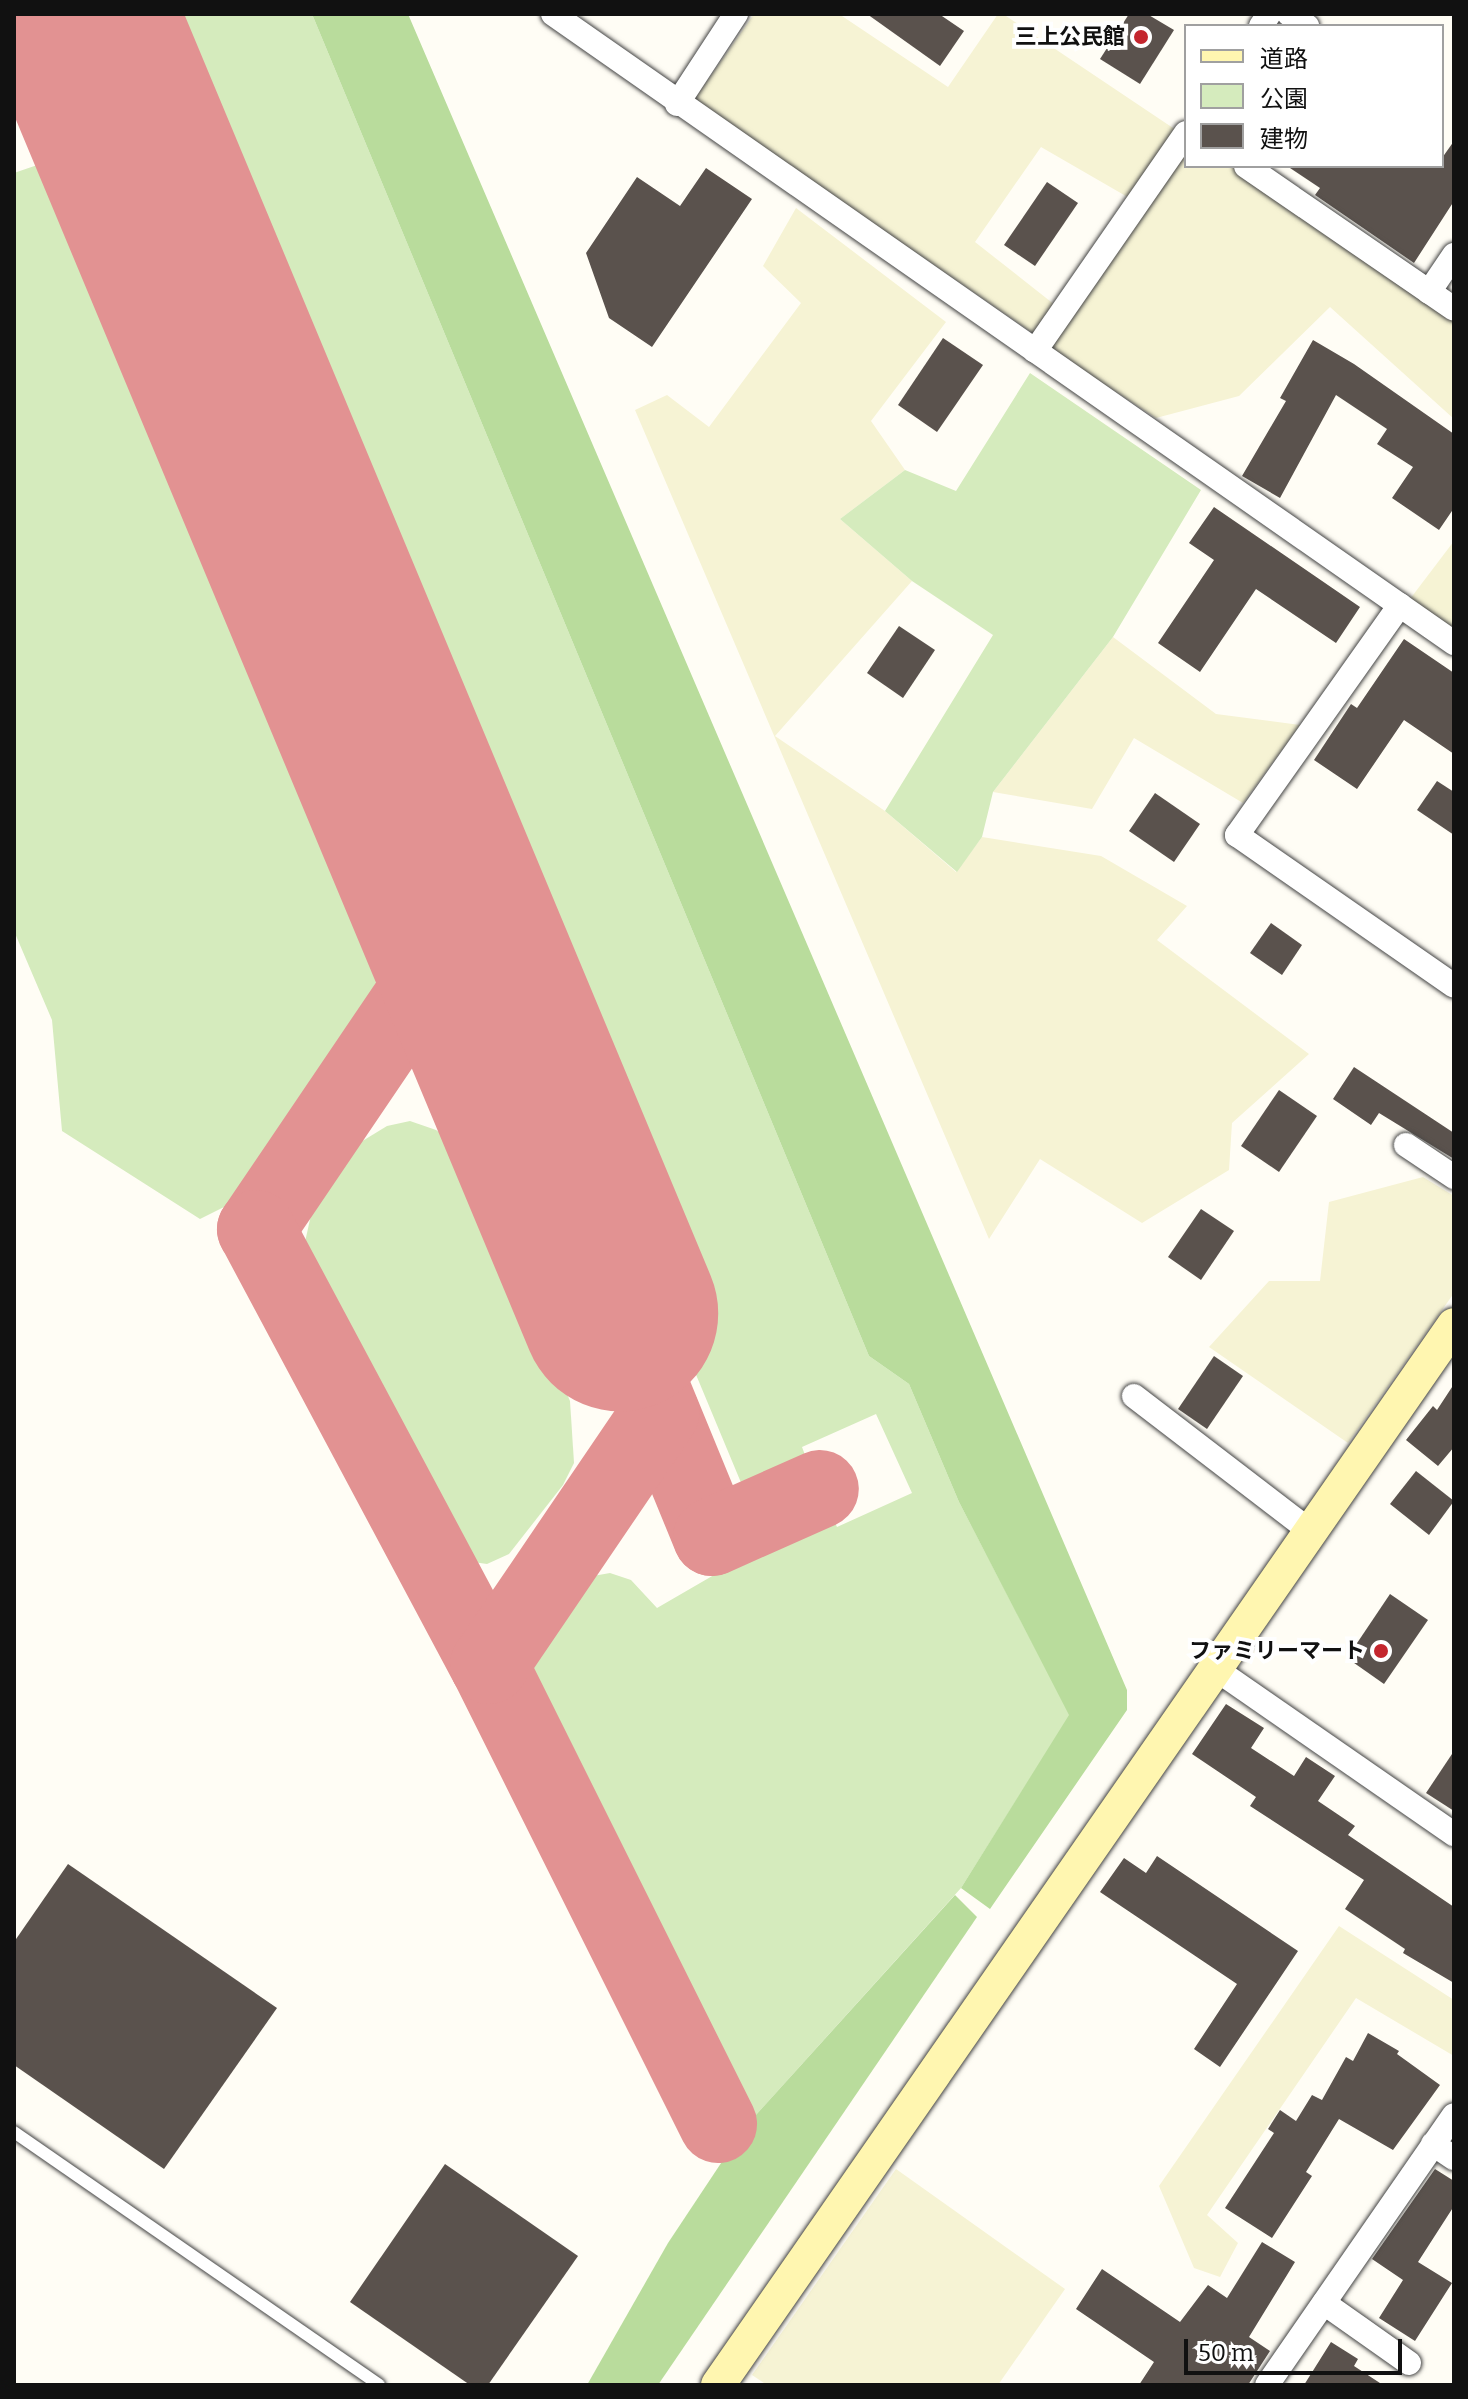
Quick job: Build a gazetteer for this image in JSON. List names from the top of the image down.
{
  "places": ["三上公民館", "ファミリーマート"],
  "legend": ["道路", "公園", "建物"],
  "scale_bar": "50 m"
}
